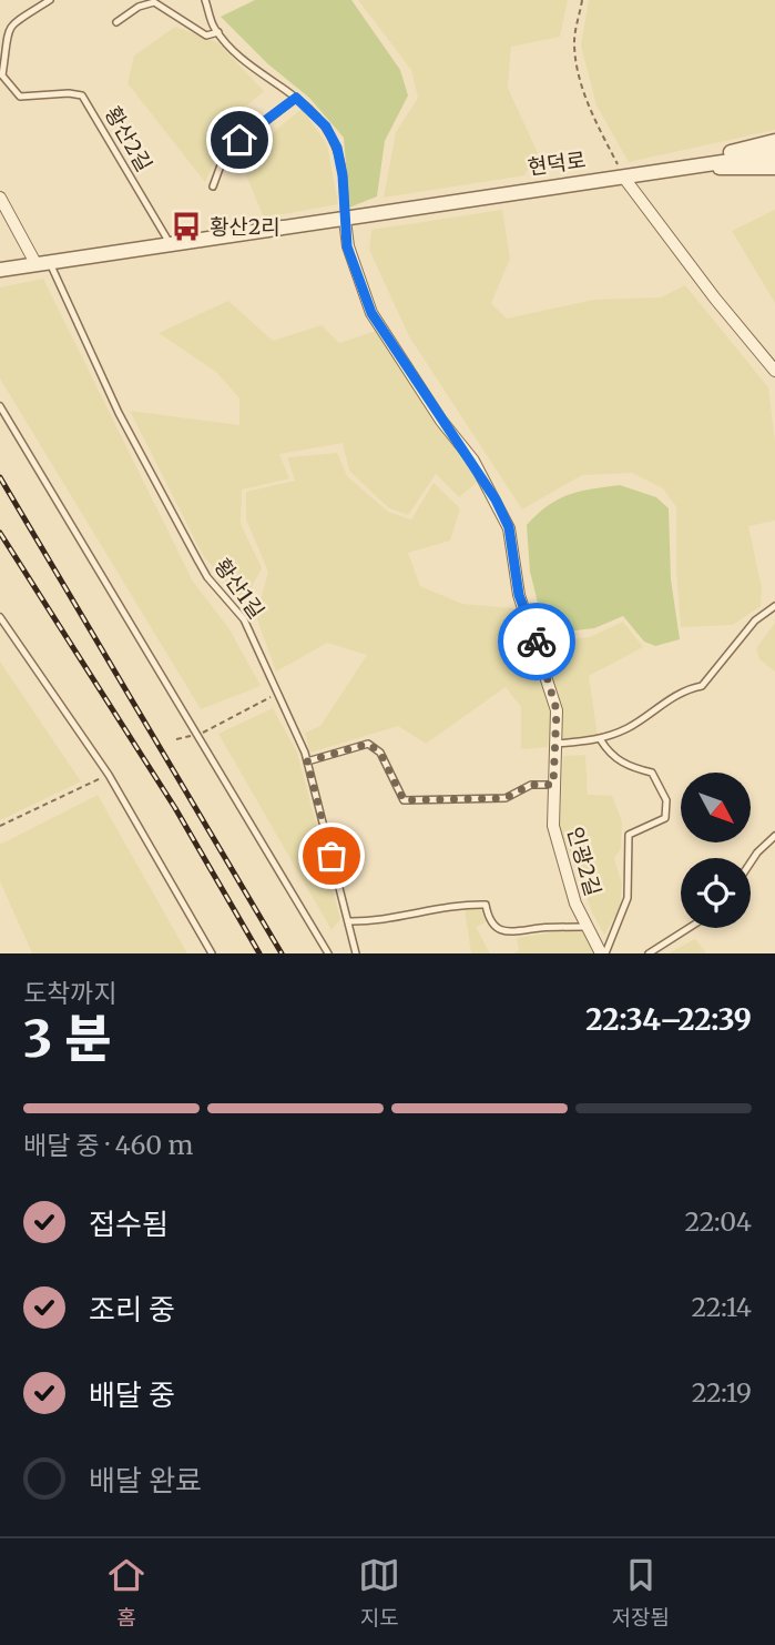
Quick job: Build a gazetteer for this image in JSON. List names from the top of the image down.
{
  "streets": {
    "street": ["현덕로", "인광2길"],
    "lane": ["황산2길", "황산1길"]
  },
  "crossings": [
    ["황산2길", "현덕로"],
    ["현덕로", "황산1길"],
    ["현덕로", "인광2길"]
  ],
  "places": {
    "bus stop": ["황산2리"]
  },
  "north": "bottom right",
  "page": {
    "heading": ["3 분", "도착까지", "22:34–22:39"],
    "bar": "배달 중 · 460 m",
    "list": [
      ["접수됨", "22:04"],
      ["조리 중", "22:14"],
      ["배달 중", "22:19"],
      "배달 완료"
    ],
    "tabs": ["홈", "지도", "저장됨"]
  }
}
